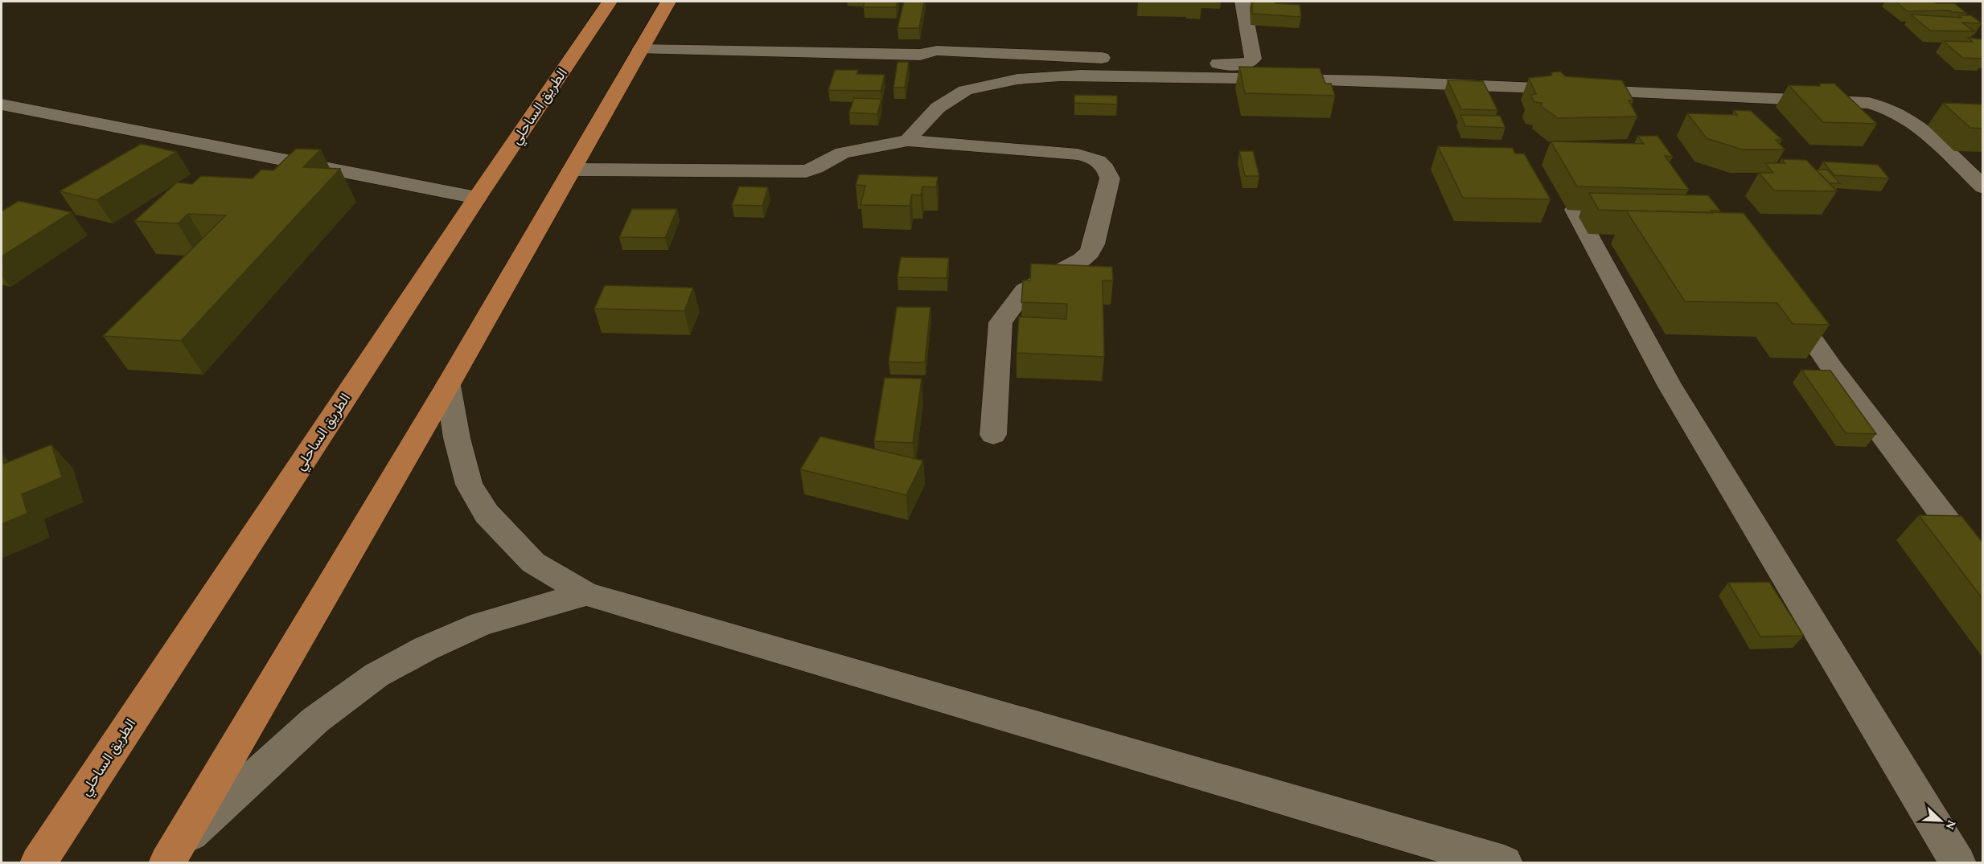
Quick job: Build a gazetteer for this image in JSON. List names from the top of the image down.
{
  "streets": {
    "highway": ["الطريق الساحلي"]
  },
  "north": "bottom right"
}
